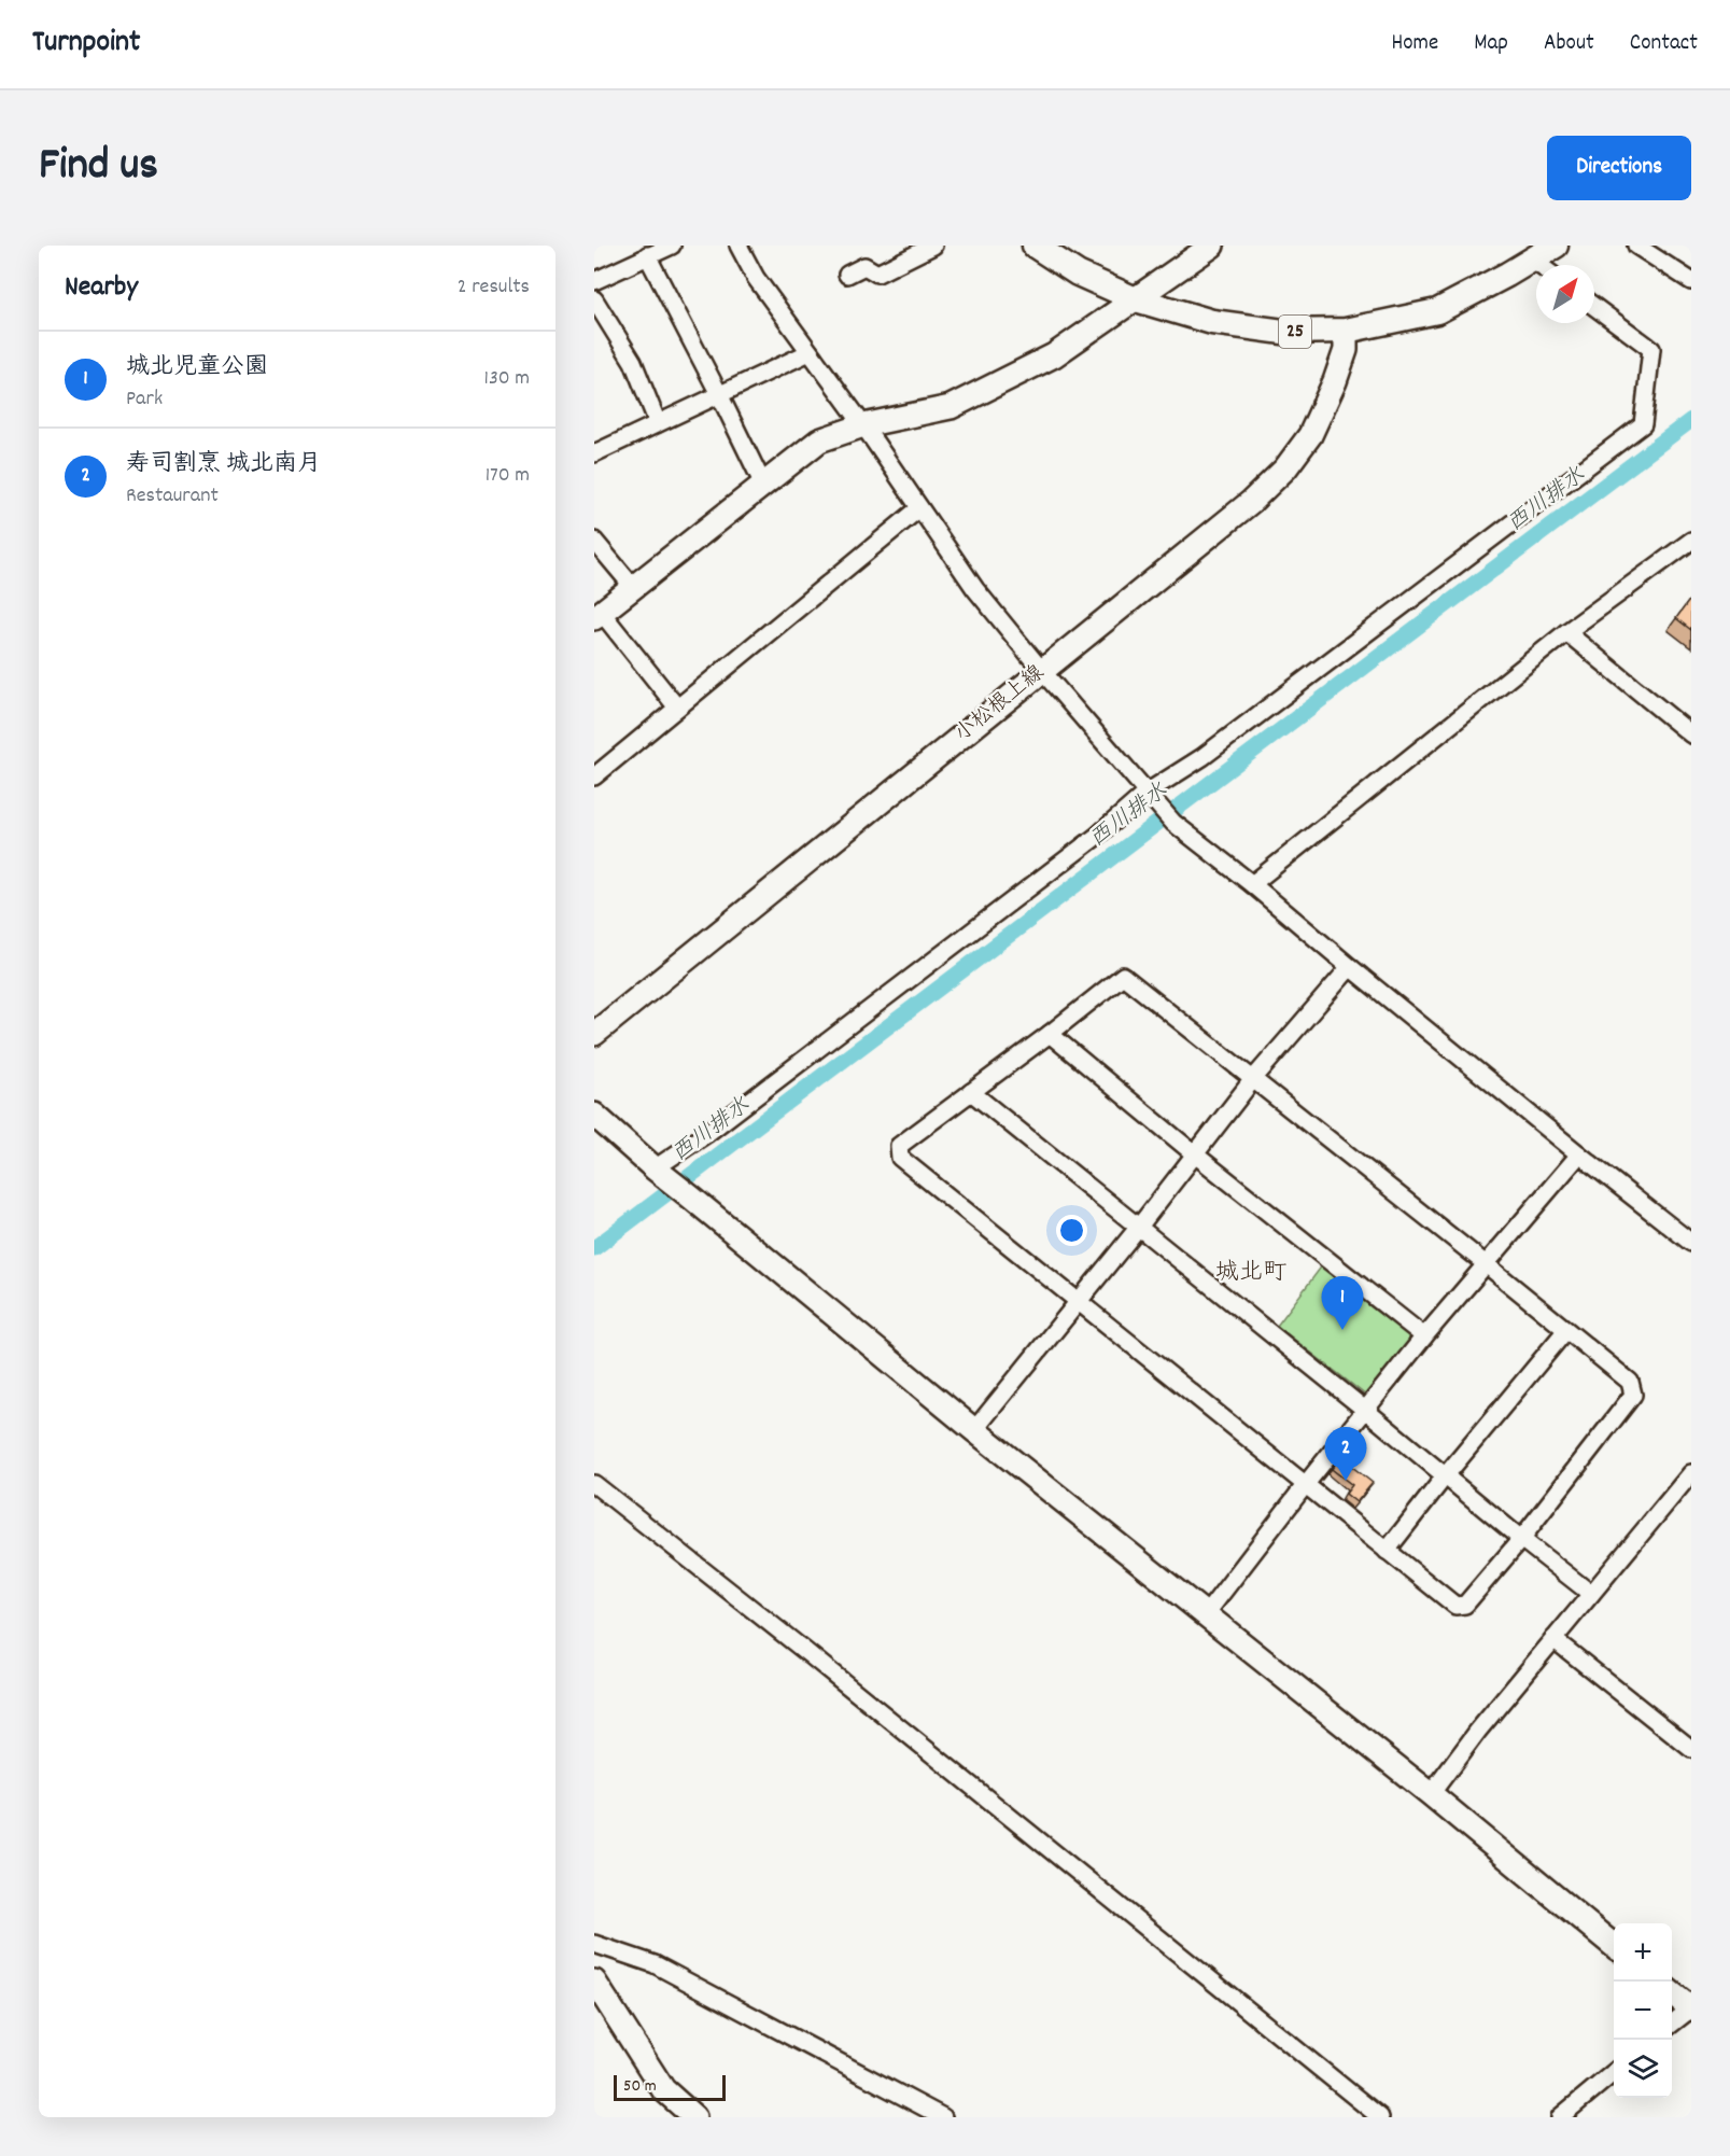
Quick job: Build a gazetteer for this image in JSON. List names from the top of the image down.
{
  "streets": {
    "main road": ["25"],
    "street": ["小松根上線"]
  },
  "crossings": [
    ["25", "小松根上線"]
  ],
  "districts": ["城北町"],
  "water": ["西川排水"],
  "scale_bar": "50 m",
  "north": "top right",
  "page": {
    "header": "Turnpoint",
    "nav": [
      "Home",
      "Map",
      "About",
      "Contact"
    ],
    "title": "Find us",
    "buttons": "Directions",
    "heading": ["Nearby", "2 results"],
    "list": [
      {
        "mark": "1",
        "name": "城北児童公園",
        "note": "Park",
        "value": "130 m"
      },
      {
        "mark": "2",
        "name": "寿司割烹 城北南月",
        "note": "Restaurant",
        "value": "170 m"
      }
    ],
    "pins": ["1", "2"],
    "map_buttons": ["+", "−"],
    "scale": "50 m"
  }
}
